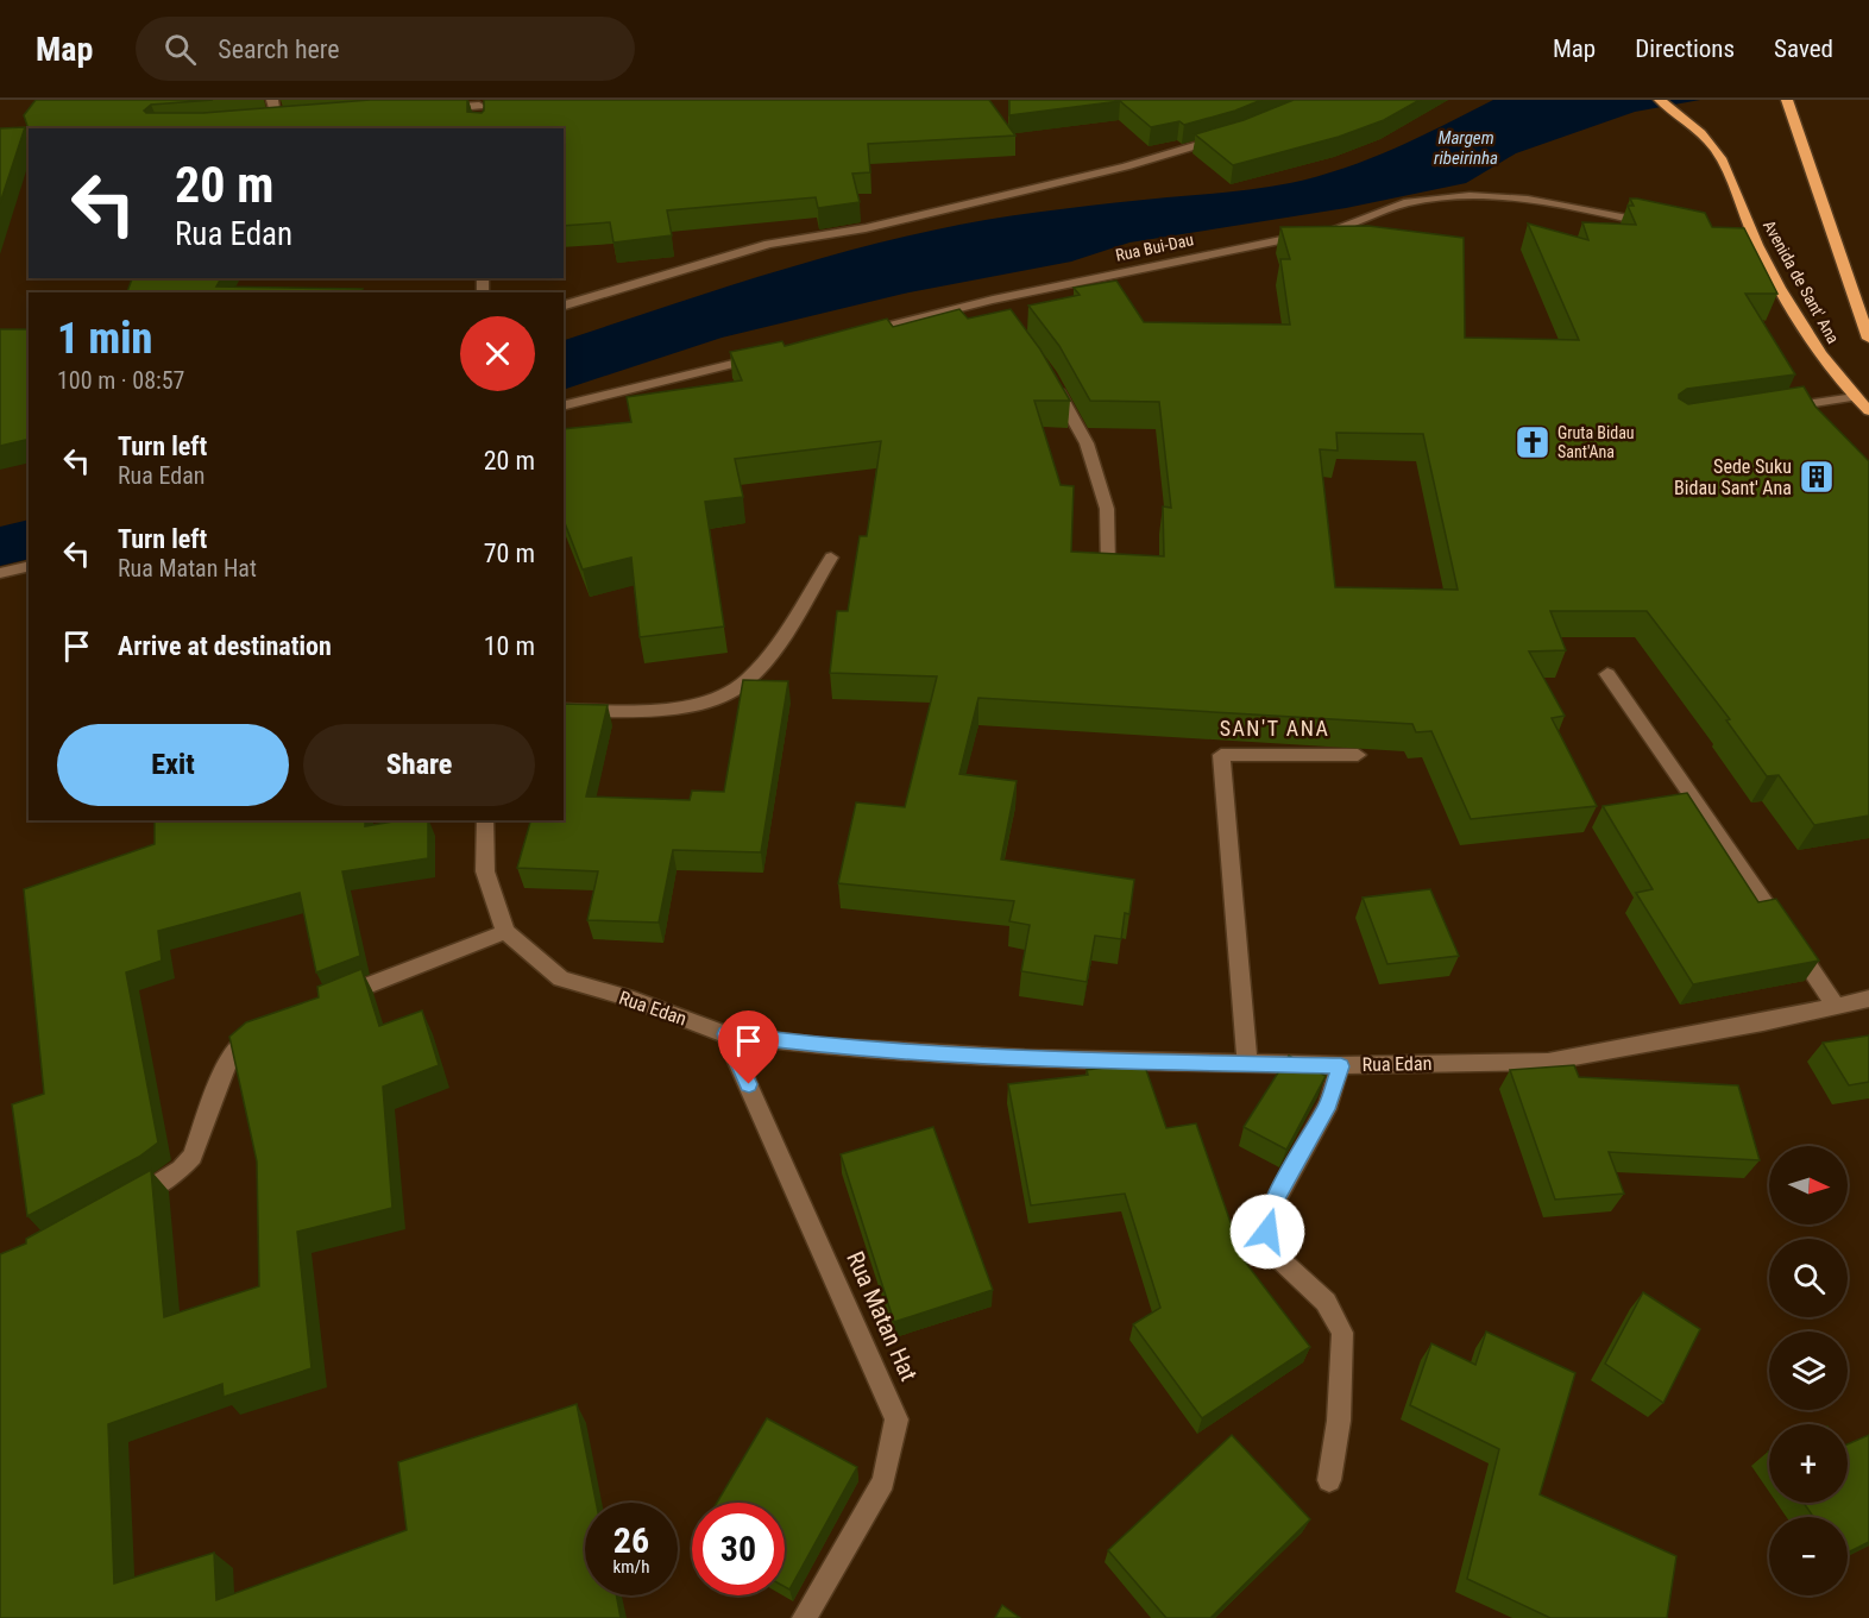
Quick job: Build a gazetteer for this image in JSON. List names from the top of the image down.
{
  "streets": {
    "main road": ["Avenida de Sant' Ana"],
    "street": ["Rua Bui-Dau", "Rua Edan", "Rua Matan Hat"]
  },
  "crossings": [
    ["Rua Edan", "Rua Matan Hat"]
  ],
  "districts": ["SAN'T ANA"],
  "water": ["Margem ribeirinha"],
  "places": {
    "church": ["Gruta Bidau Sant'Ana"],
    "building": ["Sede Suku Bidau Sant' Ana"]
  },
  "north": "right",
  "page": {
    "header": "Map",
    "search": "Search here",
    "nav": ["Map", "Directions", "Saved"],
    "turn": ["20 m", "Rua Edan"],
    "heading": ["1 min", "100 m · 08:57"],
    "list": [
      {
        "name": "Turn left",
        "note": "Rua Edan",
        "value": "20 m"
      },
      {
        "name": "Turn left",
        "note": "Rua Matan Hat",
        "value": "70 m"
      },
      {
        "name": "Arrive at destination",
        "value": "10 m"
      }
    ],
    "buttons": ["Exit", "Share"],
    "map_buttons": ["+", "−"],
    "speed": "26 km/h",
    "limit": "30"
  }
}
